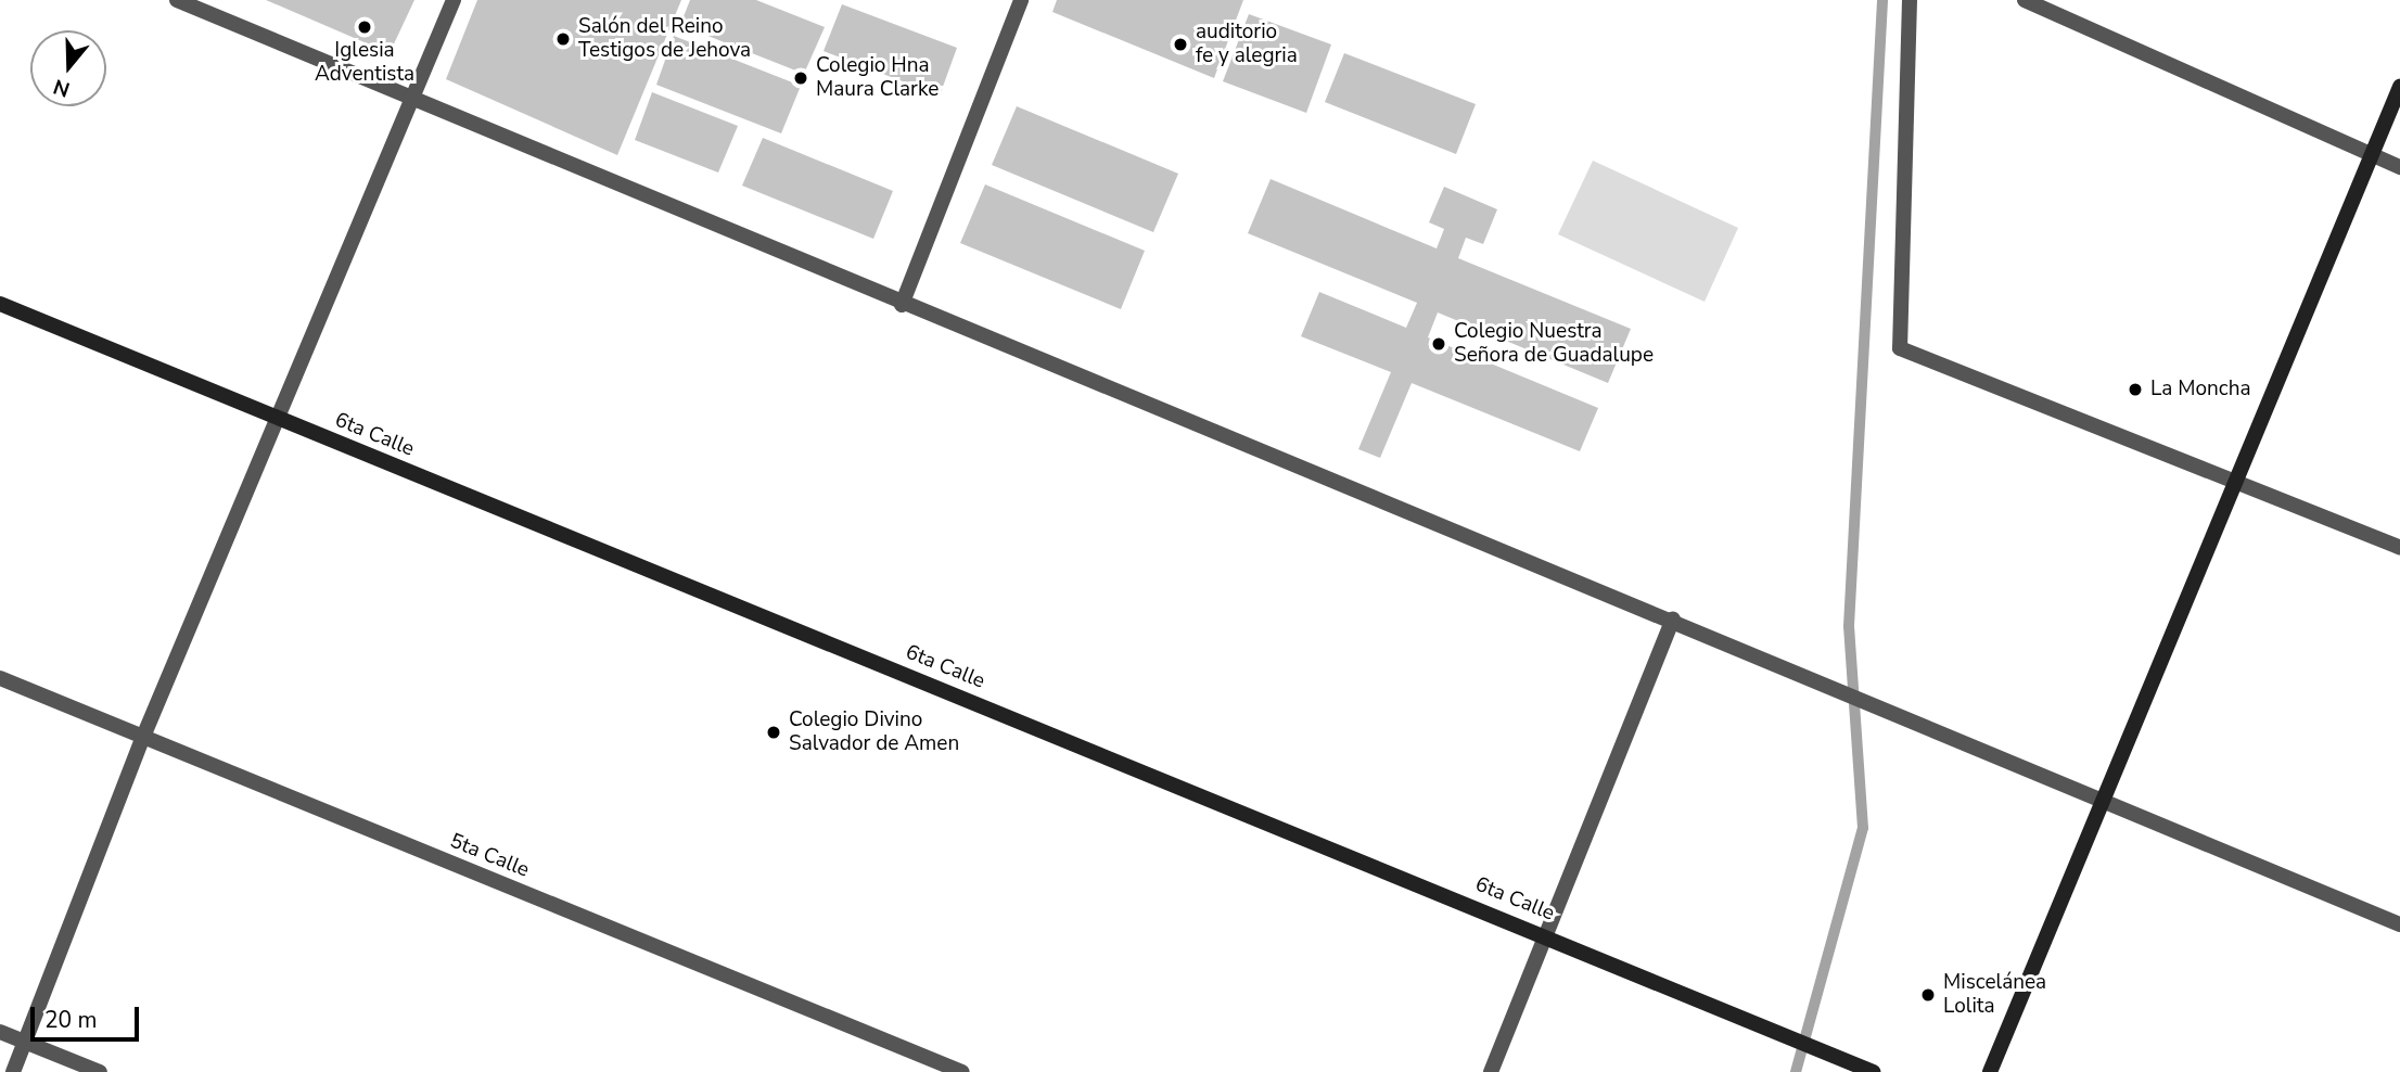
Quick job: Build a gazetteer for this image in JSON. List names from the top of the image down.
{
  "streets": {
    "street": ["6ta Calle", "5ta Calle"]
  },
  "places": [
    "Iglesia Adventista",
    "Salón del Reino Testigos de Jehova",
    "auditorio fe y alegria",
    "Colegio Hna Maura Clarke",
    "Colegio Nuestra Señora de Guadalupe",
    "La Moncha",
    "Colegio Divino Salvador de Amen",
    "Miscelánea Lolita"
  ],
  "scale_bar": "20 m",
  "north": "bottom"
}
